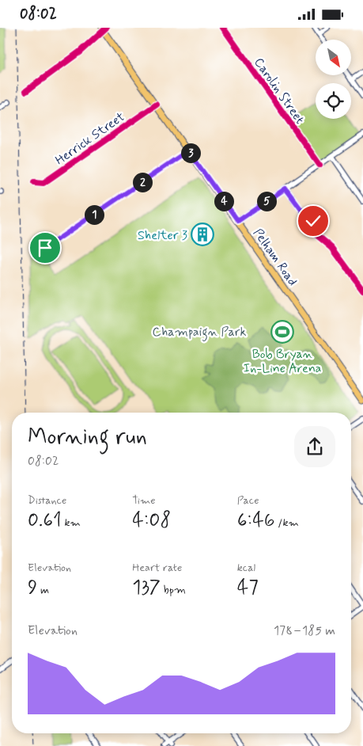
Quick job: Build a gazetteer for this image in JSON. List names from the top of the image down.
{
  "streets": {
    "main road": ["Pelham Road"],
    "street": ["Carolin Street", "Herrick Street"]
  },
  "crossings": [
    ["Herrick Street", "Pelham Road"]
  ],
  "parks": ["Champaign Park"],
  "places": {
    "building": ["Shelter 3"],
    "sports": ["Bob Bryan In-Line Arena"]
  },
  "north": "bottom right",
  "page": {
    "status": "08:02",
    "pins": [
      "3",
      "2",
      "4",
      "5",
      "1"
    ],
    "heading": ["Morning run", "08:02"],
    "stats": [
      ["Distance", "0.61 km"],
      ["Time", "4:08"],
      ["Pace", "6:46 /km"],
      ["Elevation", "9 m"],
      ["Heart rate", "137 bpm"],
      ["kcal", "47"]
    ],
    "chart": ["Elevation", "178–185 m"]
  }
}
